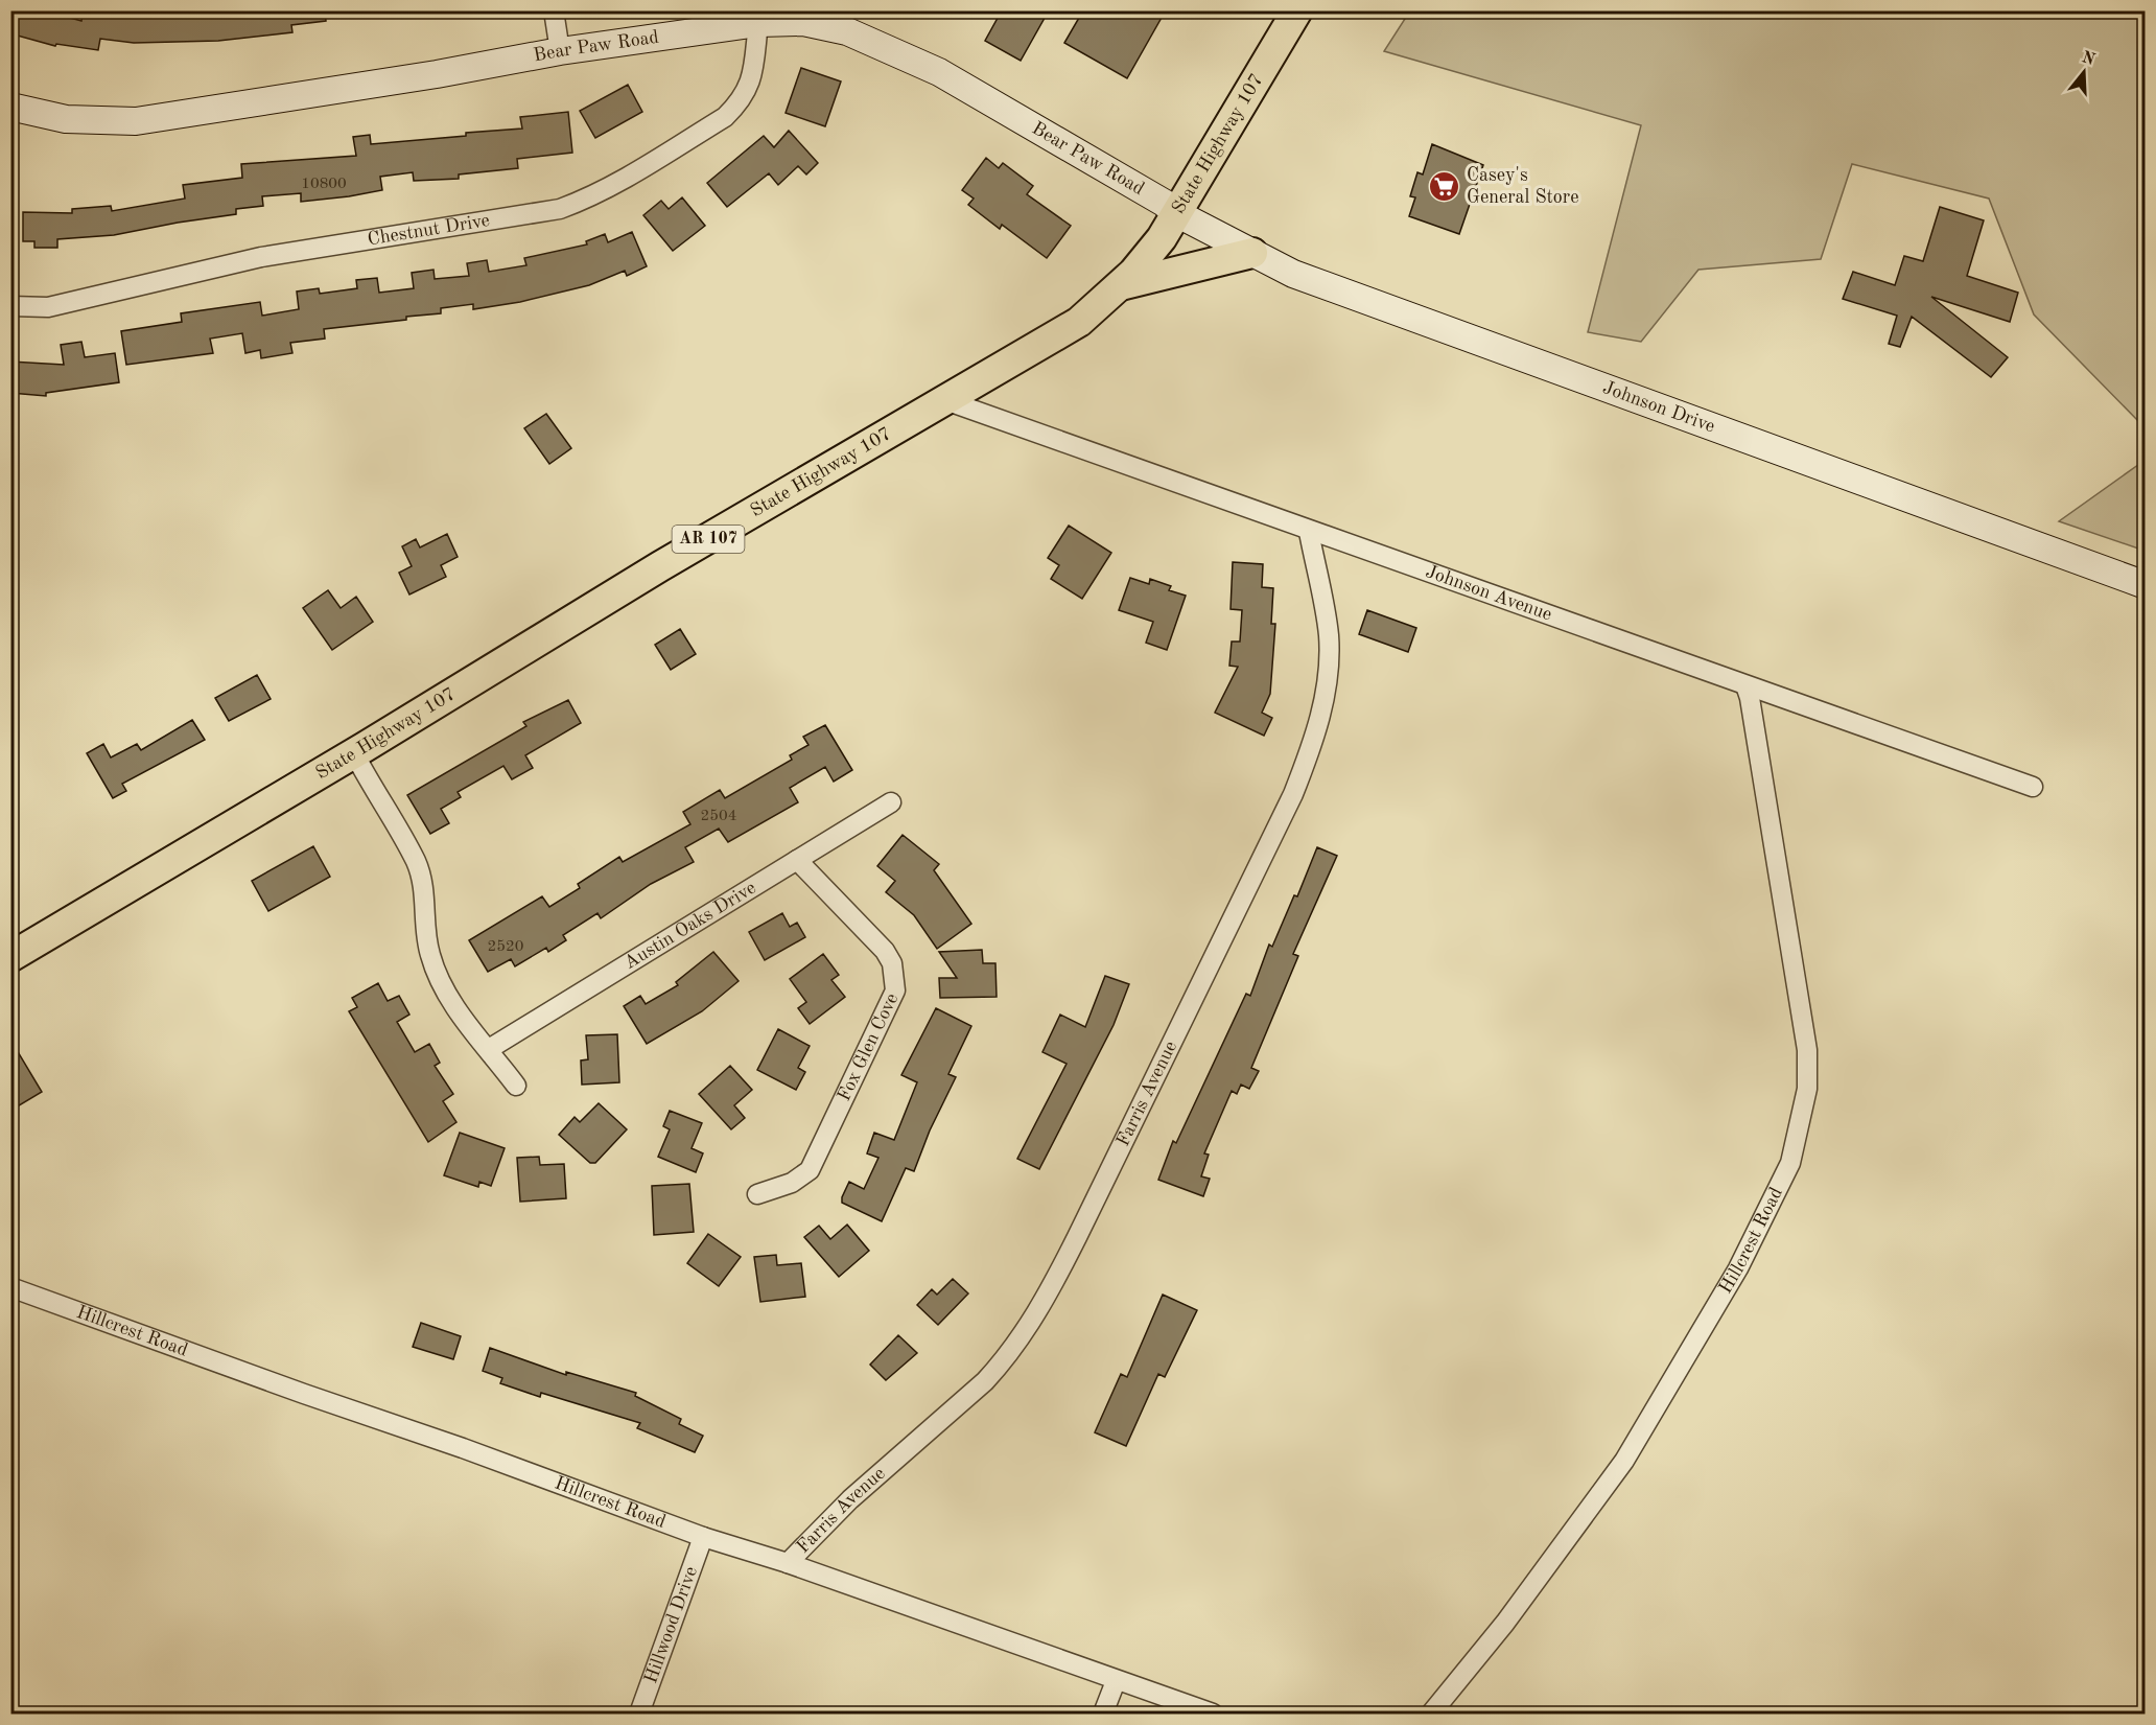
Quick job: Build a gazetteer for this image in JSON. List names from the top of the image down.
{
  "streets": {
    "main road": ["State Highway 107", "AR 107"],
    "street": [
      "Bear Paw Road",
      "Chestnut Drive",
      "Johnson Drive",
      "Johnson Avenue",
      "Austin Oaks Drive",
      "Fox Glen Cove",
      "Farris Avenue",
      "Hillcrest Road",
      "Hillwood Drive"
    ]
  },
  "crossings": [
    ["Bear Paw Road", "State Highway 107"],
    ["Bear Paw Road", "Chestnut Drive"],
    ["Bear Paw Road", "Johnson Drive"],
    ["State Highway 107", "Johnson Drive"],
    ["State Highway 107", "Johnson Avenue"],
    ["Johnson Avenue", "Farris Avenue"],
    ["Johnson Avenue", "Hillcrest Road"],
    ["Austin Oaks Drive", "Fox Glen Cove"],
    ["Farris Avenue", "Hillcrest Road"],
    ["Hillcrest Road", "Hillwood Drive"]
  ],
  "places": {
    "supermarket": ["Casey's General Store"]
  },
  "house_numbers": ["10800", "2504", "2520"],
  "north": "top"
}
